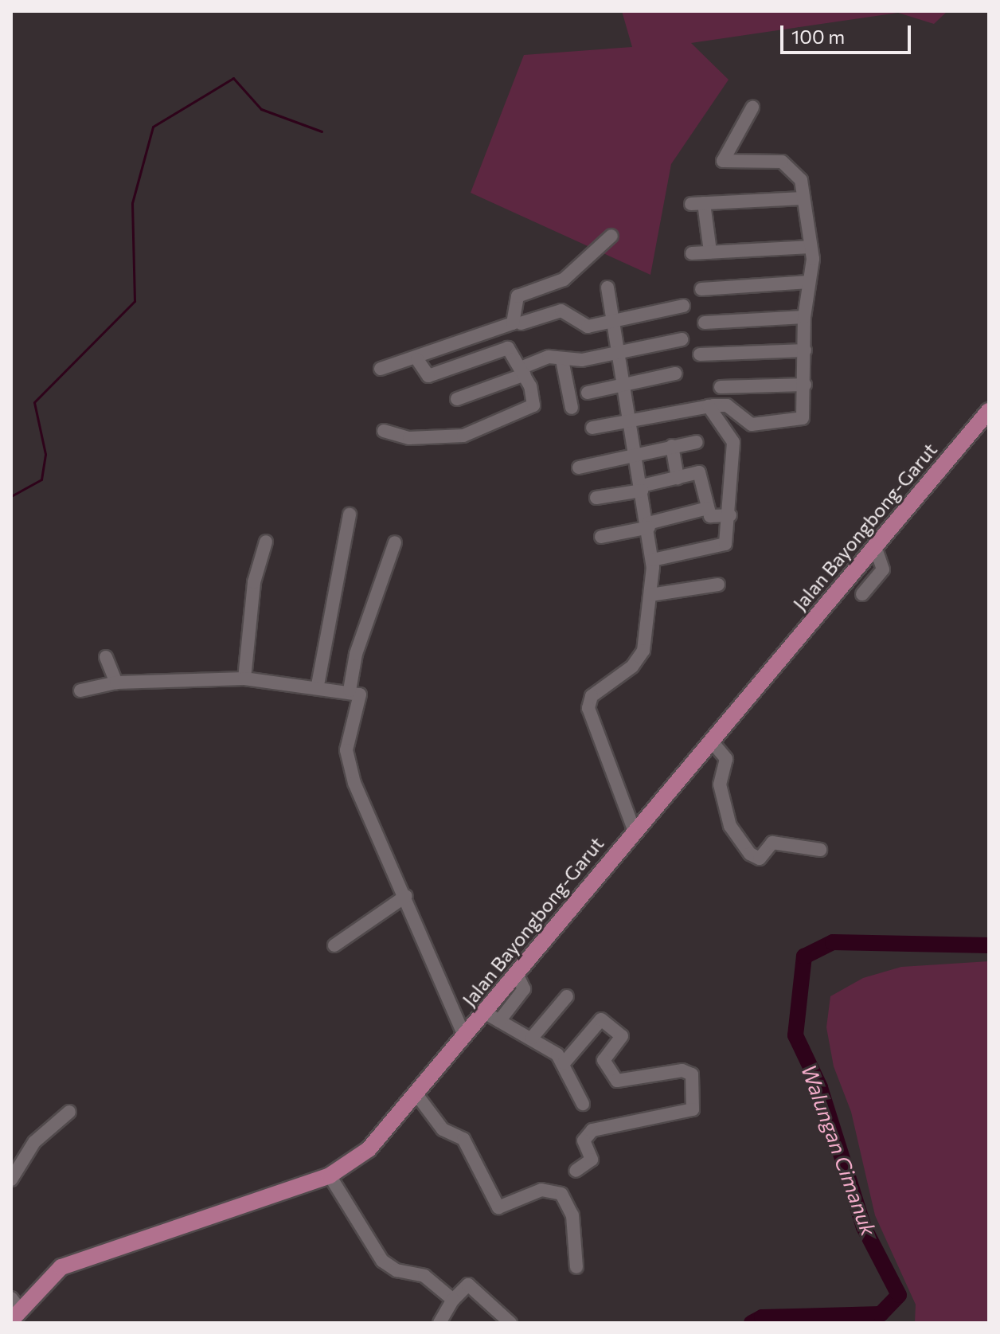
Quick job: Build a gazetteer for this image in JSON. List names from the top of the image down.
{
  "streets": {
    "main road": ["Jalan Bayongbong-Garut"]
  },
  "water": ["Walungan Cimanuk"],
  "scale_bar": "100 m"
}
